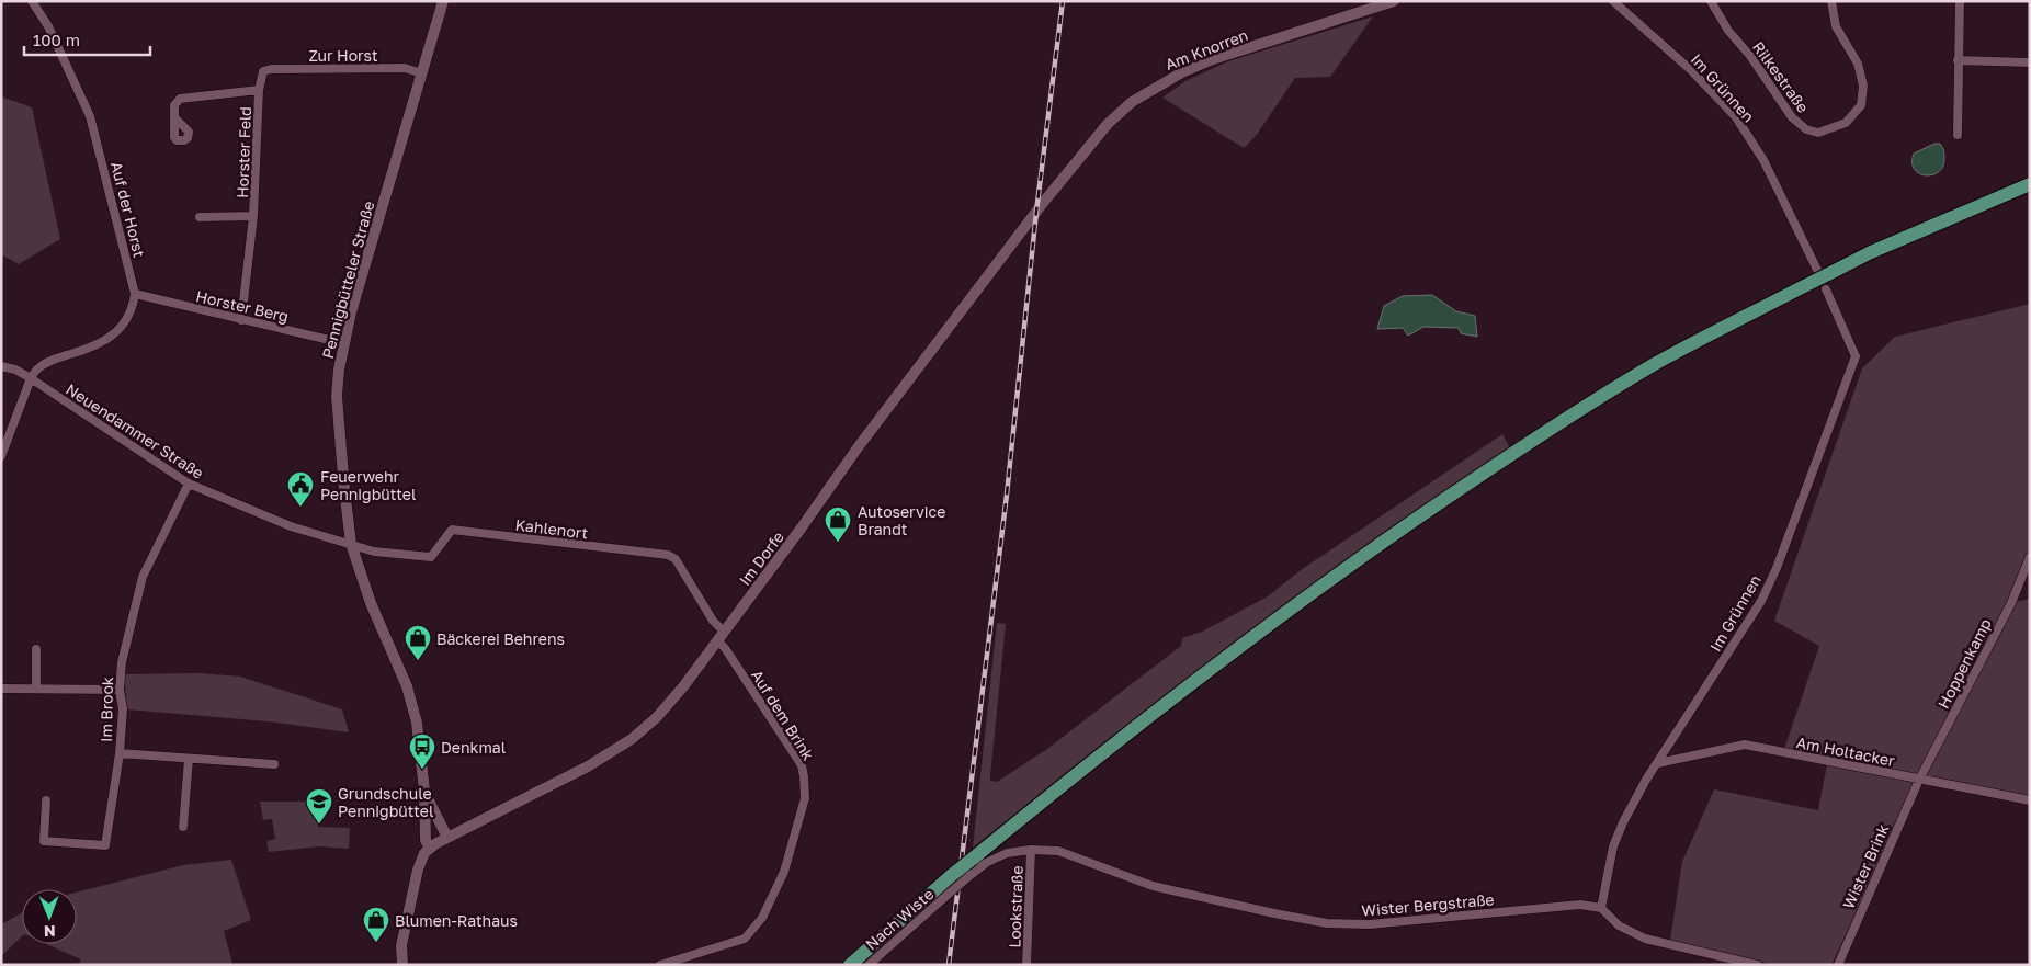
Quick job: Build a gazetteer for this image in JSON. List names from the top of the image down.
{
  "streets": {
    "street": [
      "Am Knorren",
      "Zur Horst",
      "Rilkestraße",
      "Im Grünnen",
      "Horster Feld",
      "Auf der Horst",
      "Pennigbütteler Straße",
      "Horster Berg",
      "Neuendammer Straße",
      "Kahlenort",
      "Im Dorfe",
      "Hoppenkamp",
      "Im Brook",
      "Auf dem Brink",
      "Am Holtacker",
      "Wister Brink",
      "Wister Bergstraße",
      "Lookstraße",
      "Nach Wiste"
    ]
  },
  "crossings": [
    ["Am Knorren", "Im Dorfe"],
    ["Zur Horst", "Horster Feld"],
    ["Zur Horst", "Pennigbütteler Straße"],
    ["Im Grünnen", "Am Holtacker"],
    ["Im Grünnen", "Wister Bergstraße"],
    ["Horster Feld", "Horster Berg"],
    ["Auf der Horst", "Horster Berg"],
    ["Pennigbütteler Straße", "Horster Berg"],
    ["Pennigbütteler Straße", "Neuendammer Straße"],
    ["Pennigbütteler Straße", "Kahlenort"],
    ["Pennigbütteler Straße", "Im Dorfe"],
    ["Neuendammer Straße", "Kahlenort"],
    ["Neuendammer Straße", "Im Brook"],
    ["Kahlenort", "Im Dorfe"],
    ["Kahlenort", "Auf dem Brink"],
    ["Im Dorfe", "Auf dem Brink"],
    ["Hoppenkamp", "Am Holtacker"],
    ["Hoppenkamp", "Wister Brink"],
    ["Am Holtacker", "Wister Brink"],
    ["Wister Bergstraße", "Lookstraße"],
    ["Wister Bergstraße", "Nach Wiste"]
  ],
  "places": {
    "public building": ["Feuerwehr Pennigbüttel"],
    "shop": ["Autoservice Brandt", "Bäckerei Behrens", "Blumen-Rathaus"],
    "bus stop": ["Denkmal"],
    "school or university": ["Grundschule Pennigbüttel"]
  },
  "scale_bar": "100 m",
  "north": "bottom"
}
